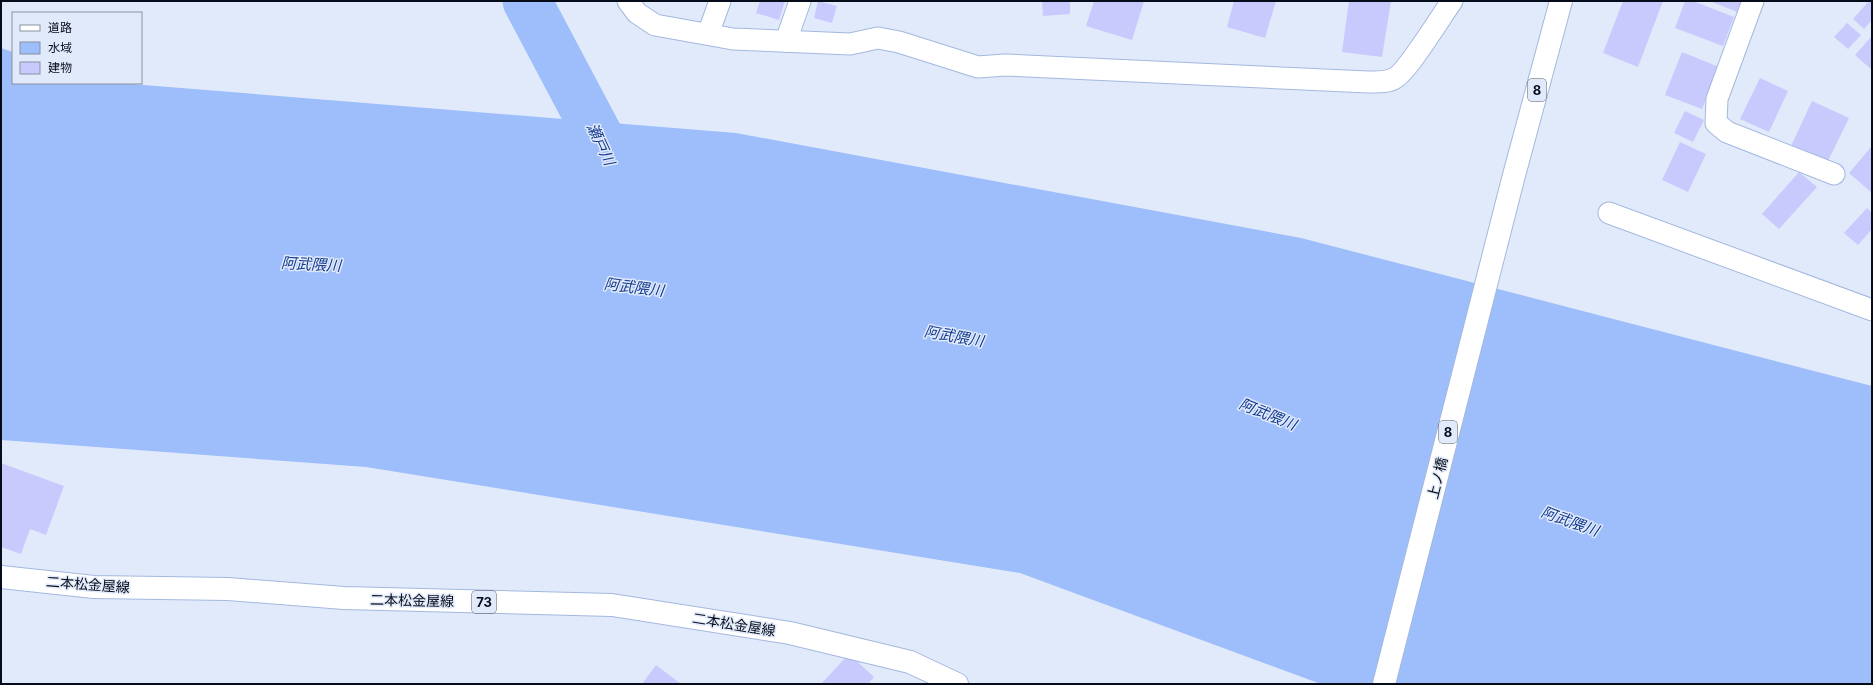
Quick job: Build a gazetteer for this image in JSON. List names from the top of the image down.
{
  "streets": {
    "main road": [
      "8",
      "上ノ橋",
      "二本松金屋線",
      "73"
    ]
  },
  "water": ["瀬戸川", "阿武隈川"],
  "legend": ["道路", "水域", "建物"]
}
